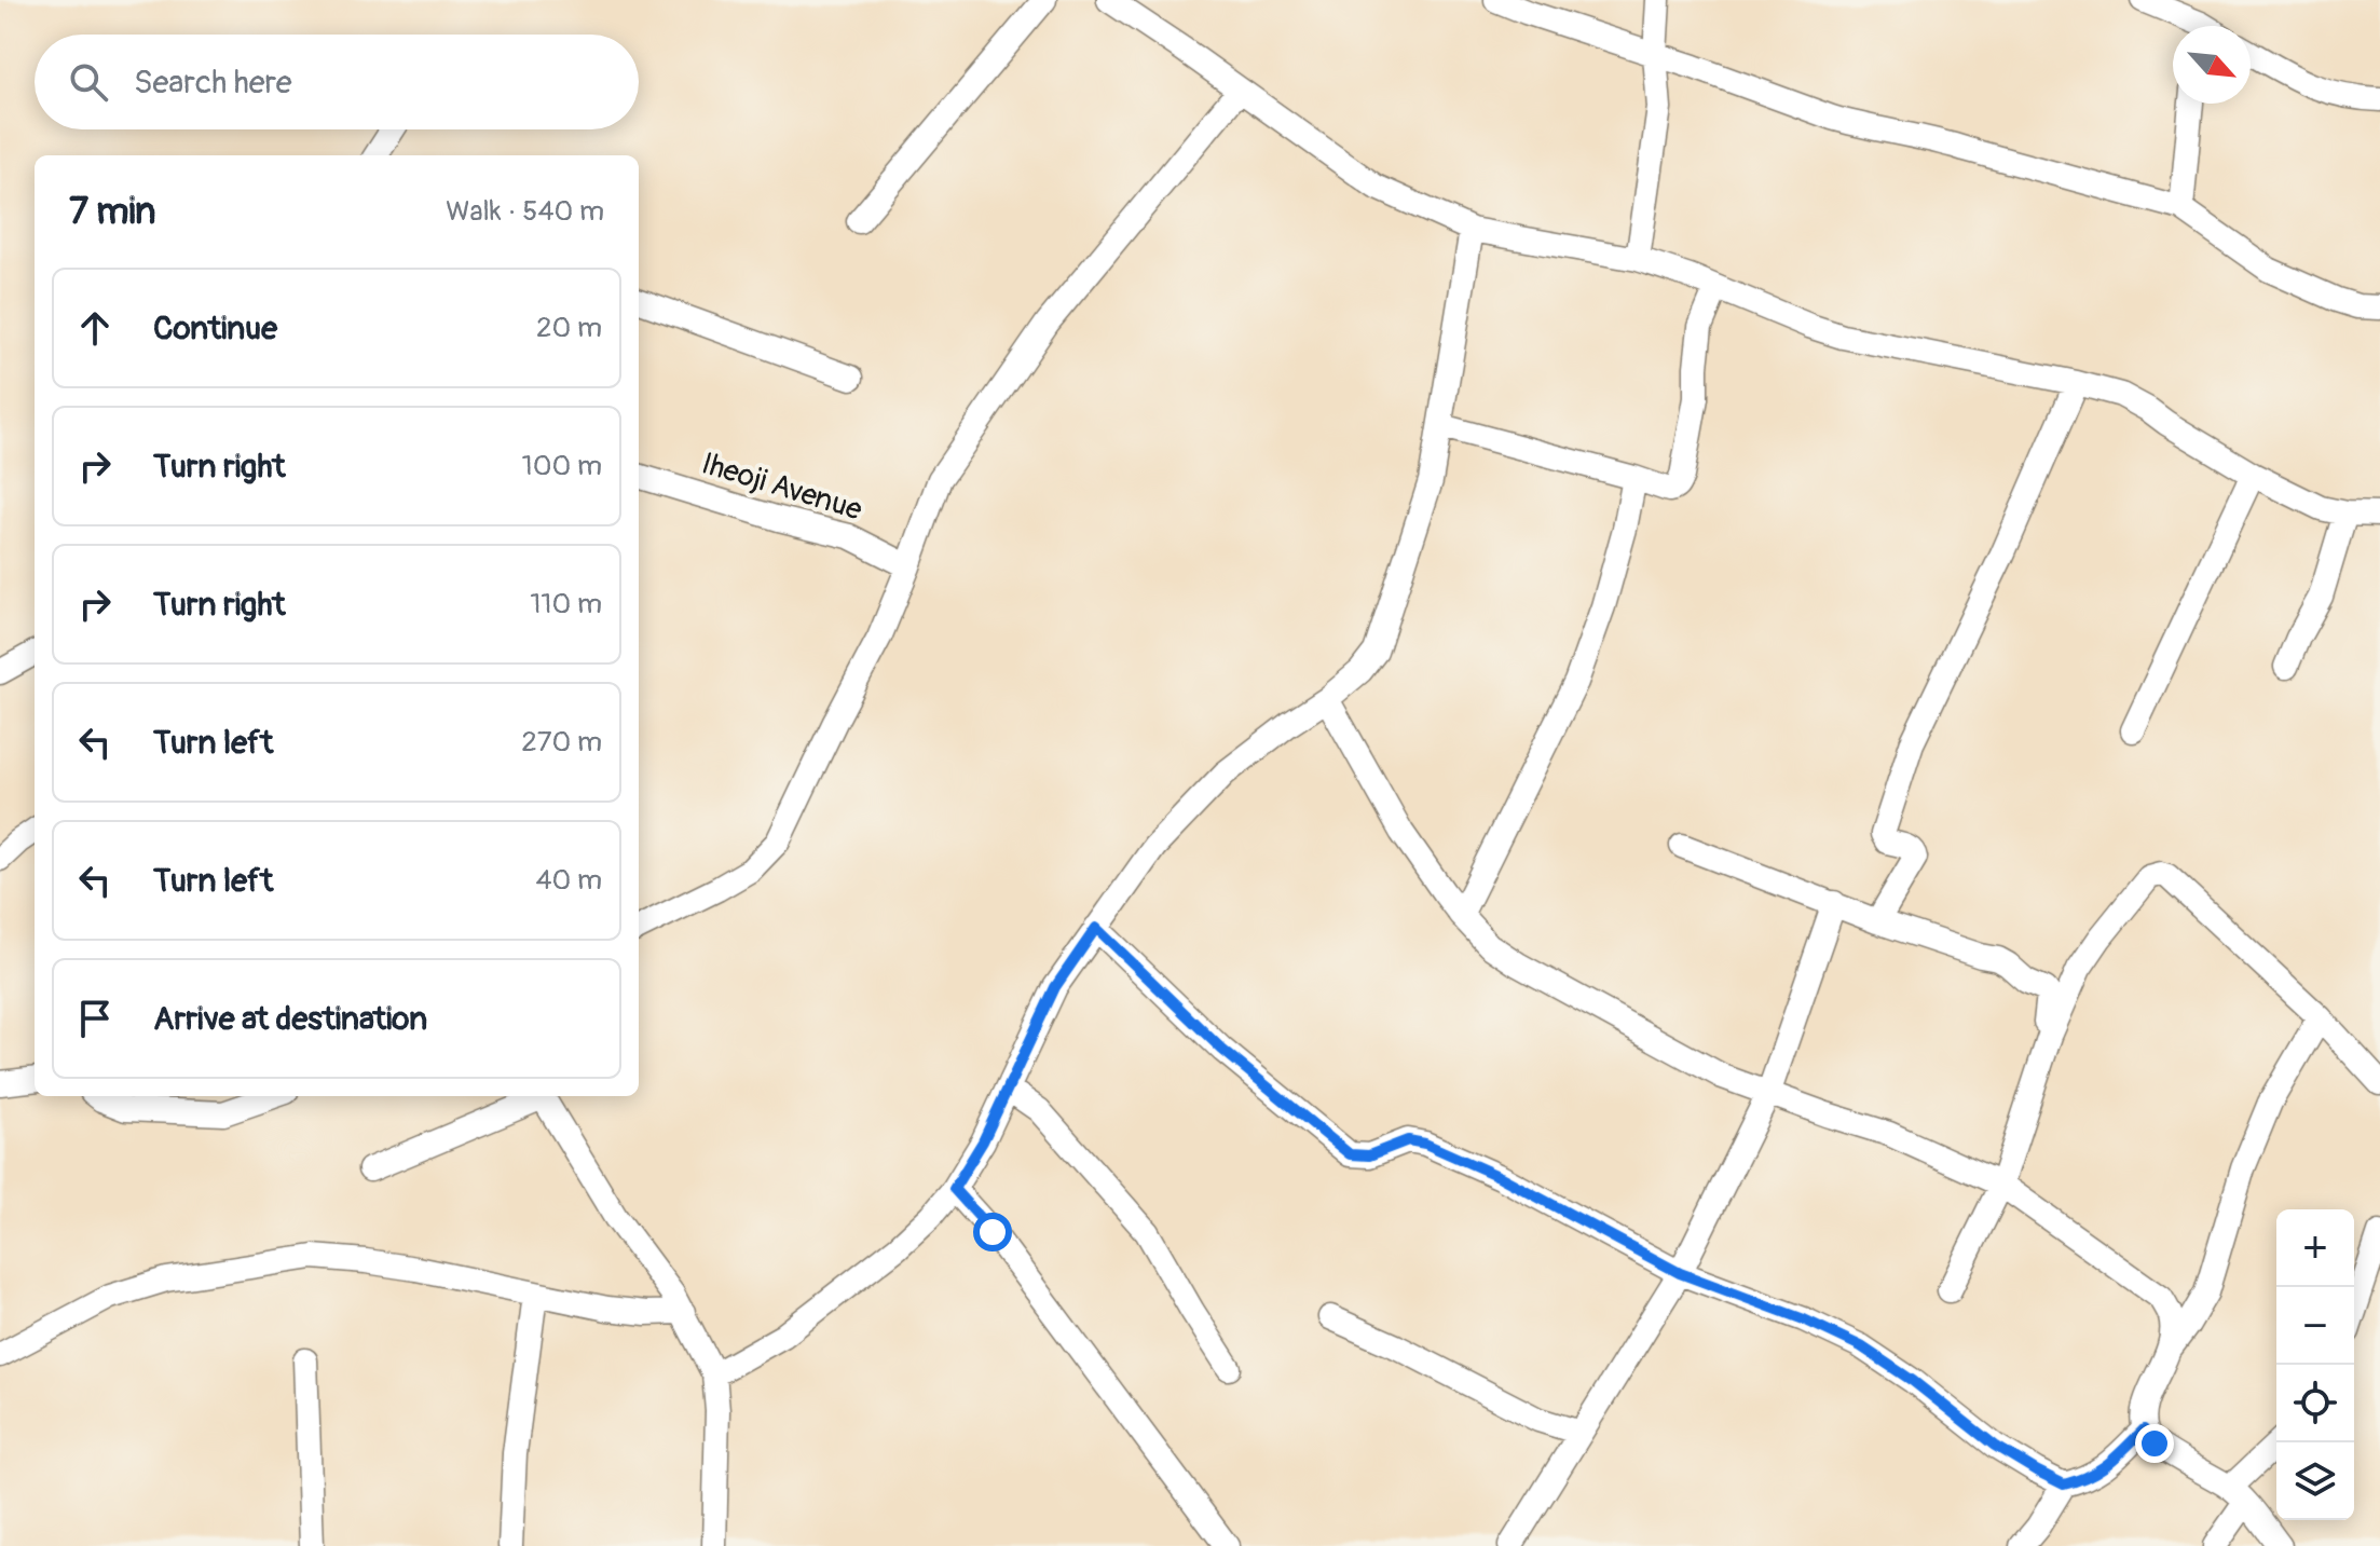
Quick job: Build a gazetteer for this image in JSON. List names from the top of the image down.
{
  "streets": {
    "street": ["Iheoji Avenue"]
  },
  "north": "bottom right",
  "page": {
    "search": "Search here",
    "heading": ["7 min", "Walk · 540 m"],
    "list": [
      ["Continue", "20 m"],
      ["Turn right", "100 m"],
      ["Turn right", "110 m"],
      ["Turn left", "270 m"],
      ["Turn left", "40 m"],
      "Arrive at destination"
    ],
    "map_buttons": ["+", "−"]
  }
}
